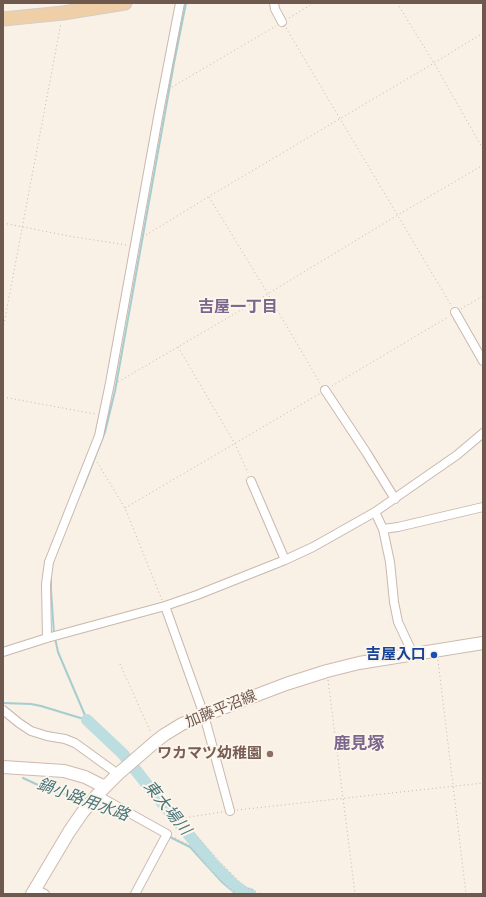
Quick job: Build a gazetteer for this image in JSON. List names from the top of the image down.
{
  "streets": {
    "main road": ["加藤平沼線"]
  },
  "districts": ["吉屋一丁目", "鹿見塚"],
  "water": ["鍋小路用水路", "東大場川"],
  "places": ["吉屋入口", "ワカマツ幼稚園"]
}
